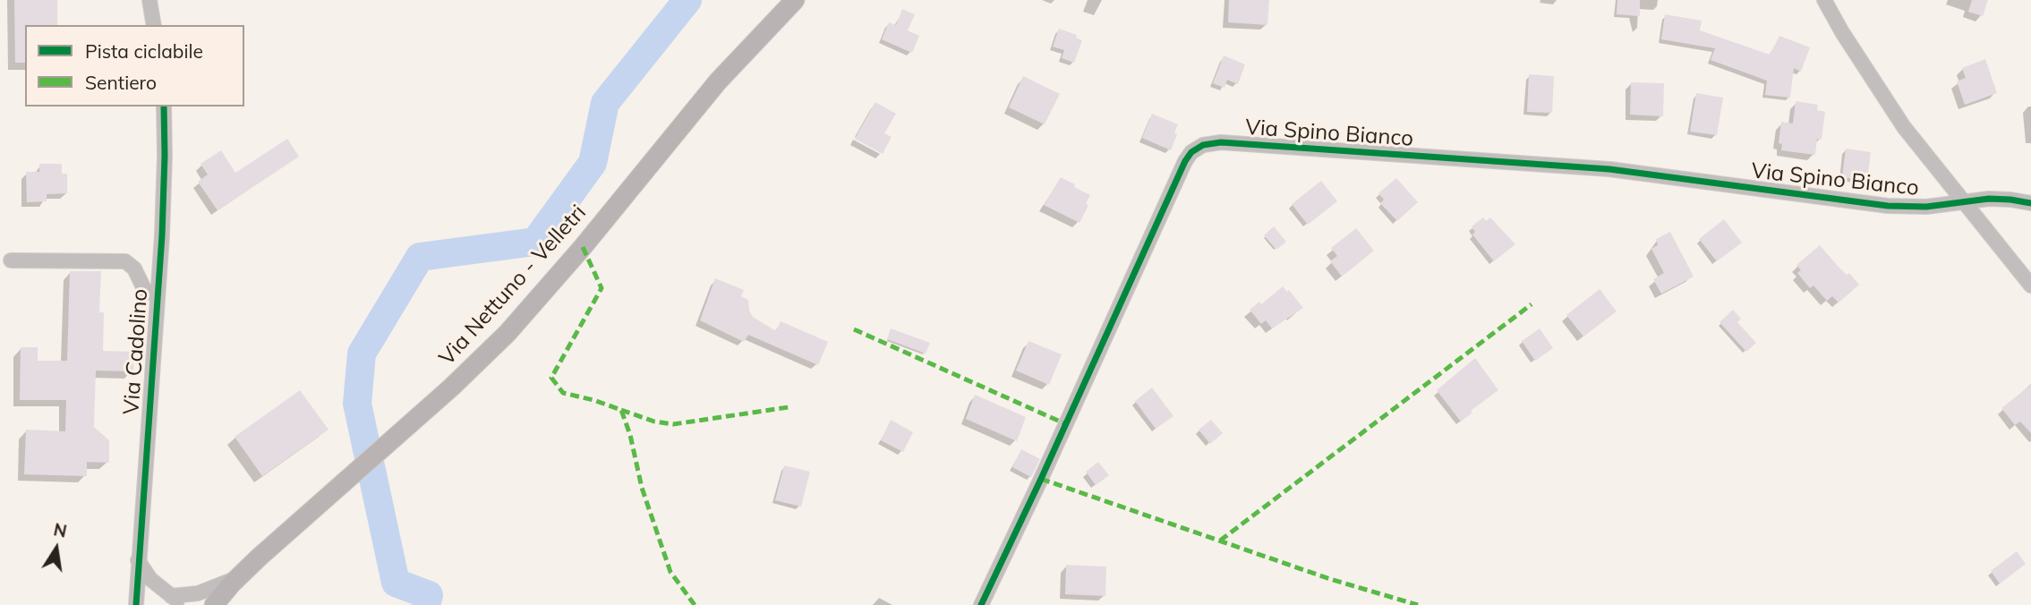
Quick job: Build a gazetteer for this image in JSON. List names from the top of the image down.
{
  "streets": {
    "main road": ["Via Nettuno - Velletri"],
    "street": ["Via Spino Bianco", "Via Cadolino"]
  },
  "legend": ["Pista ciclabile", "Sentiero"],
  "north": "top"
}
